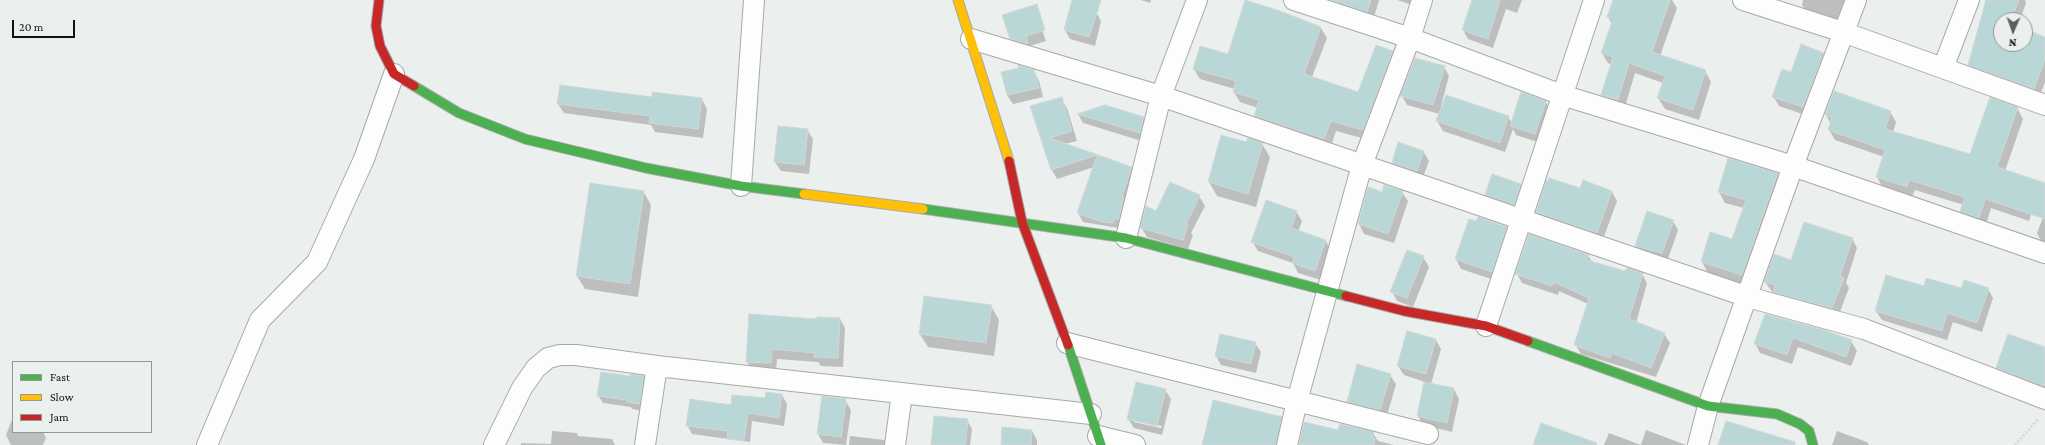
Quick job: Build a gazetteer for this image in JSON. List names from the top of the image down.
{
  "legend": ["Fast", "Slow", "Jam"],
  "scale_bar": "20 m",
  "north": "bottom"
}
